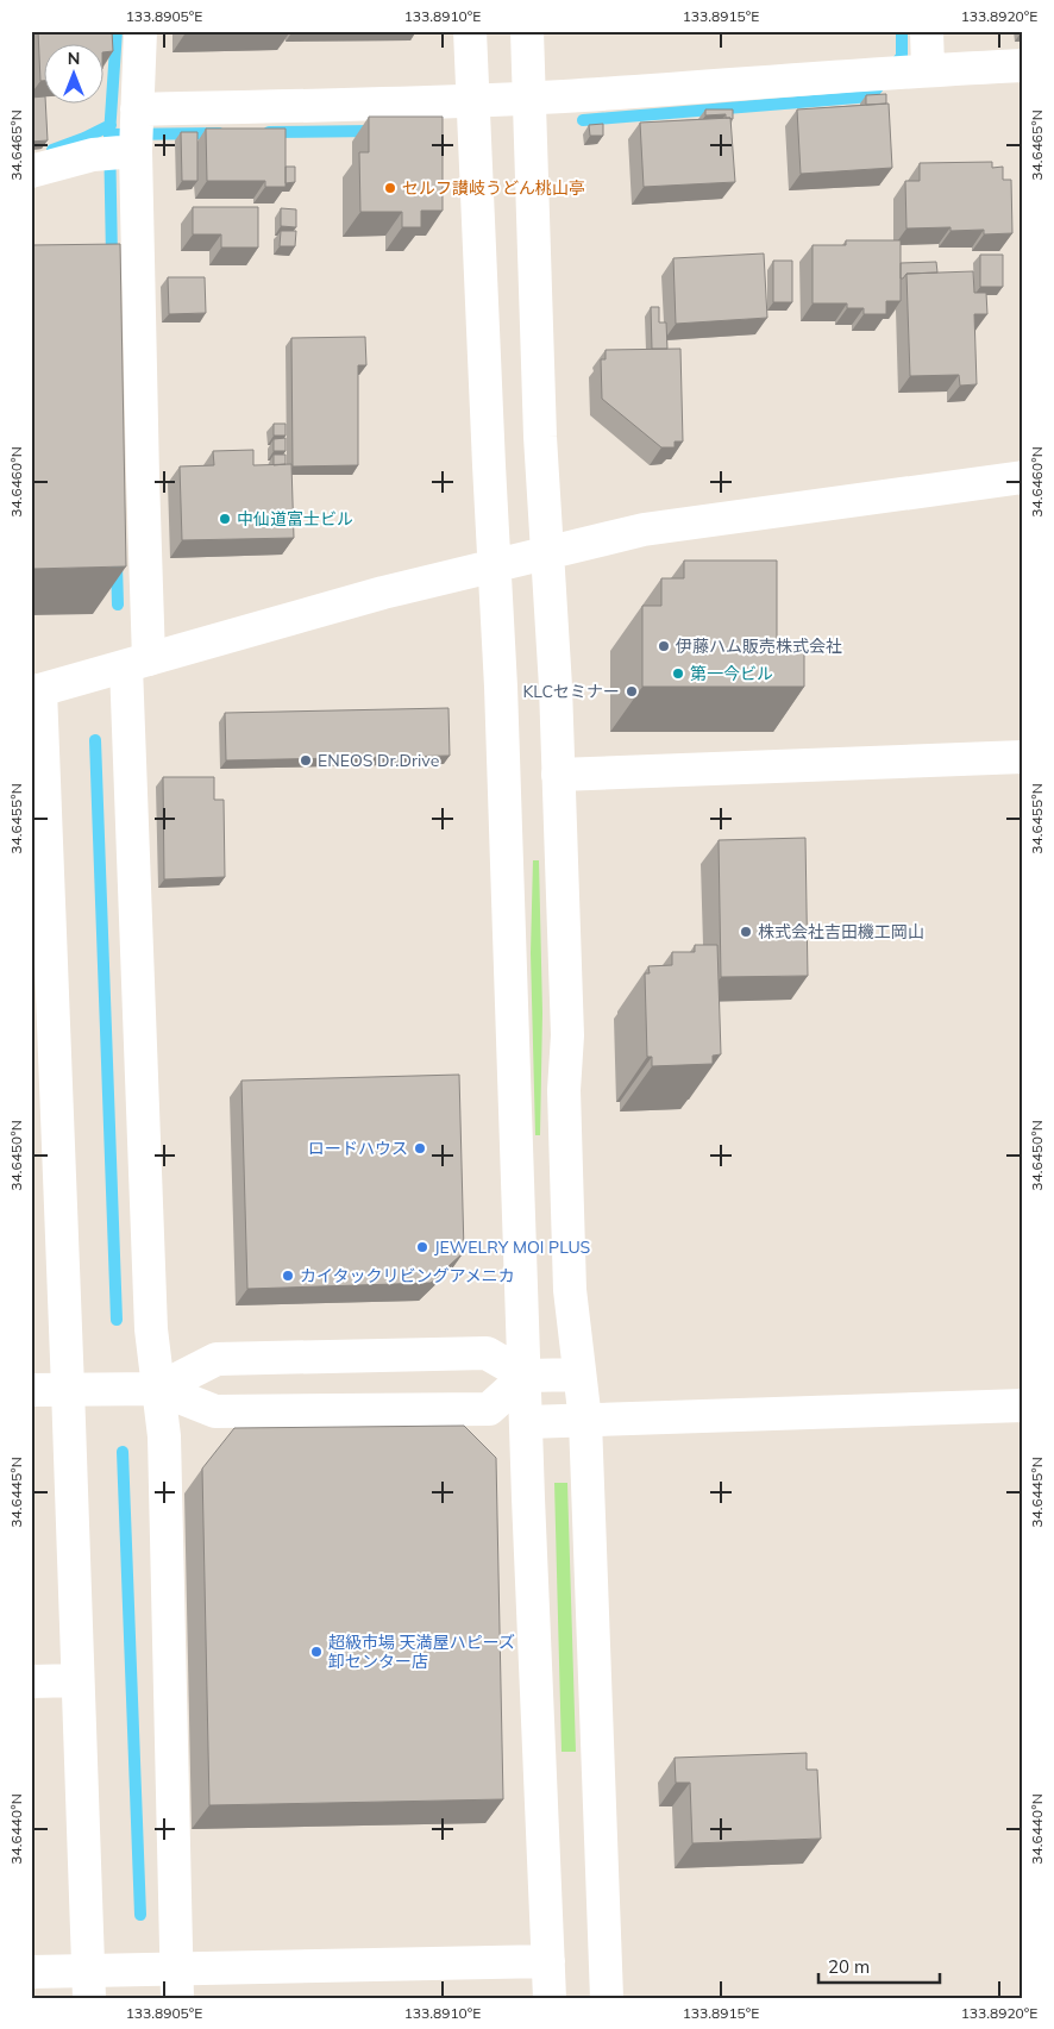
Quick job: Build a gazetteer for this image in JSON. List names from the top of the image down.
{
  "places": [
    "セルフ讃岐うどん桃山亭",
    "中仙道富士ビル",
    "伊藤ハム販売株式会社",
    "第一今ビル",
    "KLCセミナー",
    "ENEOS Dr.Drive",
    "株式会社吉田機工岡山",
    "ロードハウス",
    "JEWELRY MOI PLUS",
    "カイタックリビングアメニカ",
    "超級市場 天満屋ハピーズ 卸センター店"
  ],
  "scale_bar": "20 m",
  "north": "top",
  "coordinates": [
    "133.8905°E",
    "133.8910°E",
    "133.8915°E",
    "133.8920°E",
    "34.6465°N",
    "34.6460°N",
    "34.6455°N",
    "34.6450°N",
    "34.6445°N",
    "34.6440°N"
  ]
}
